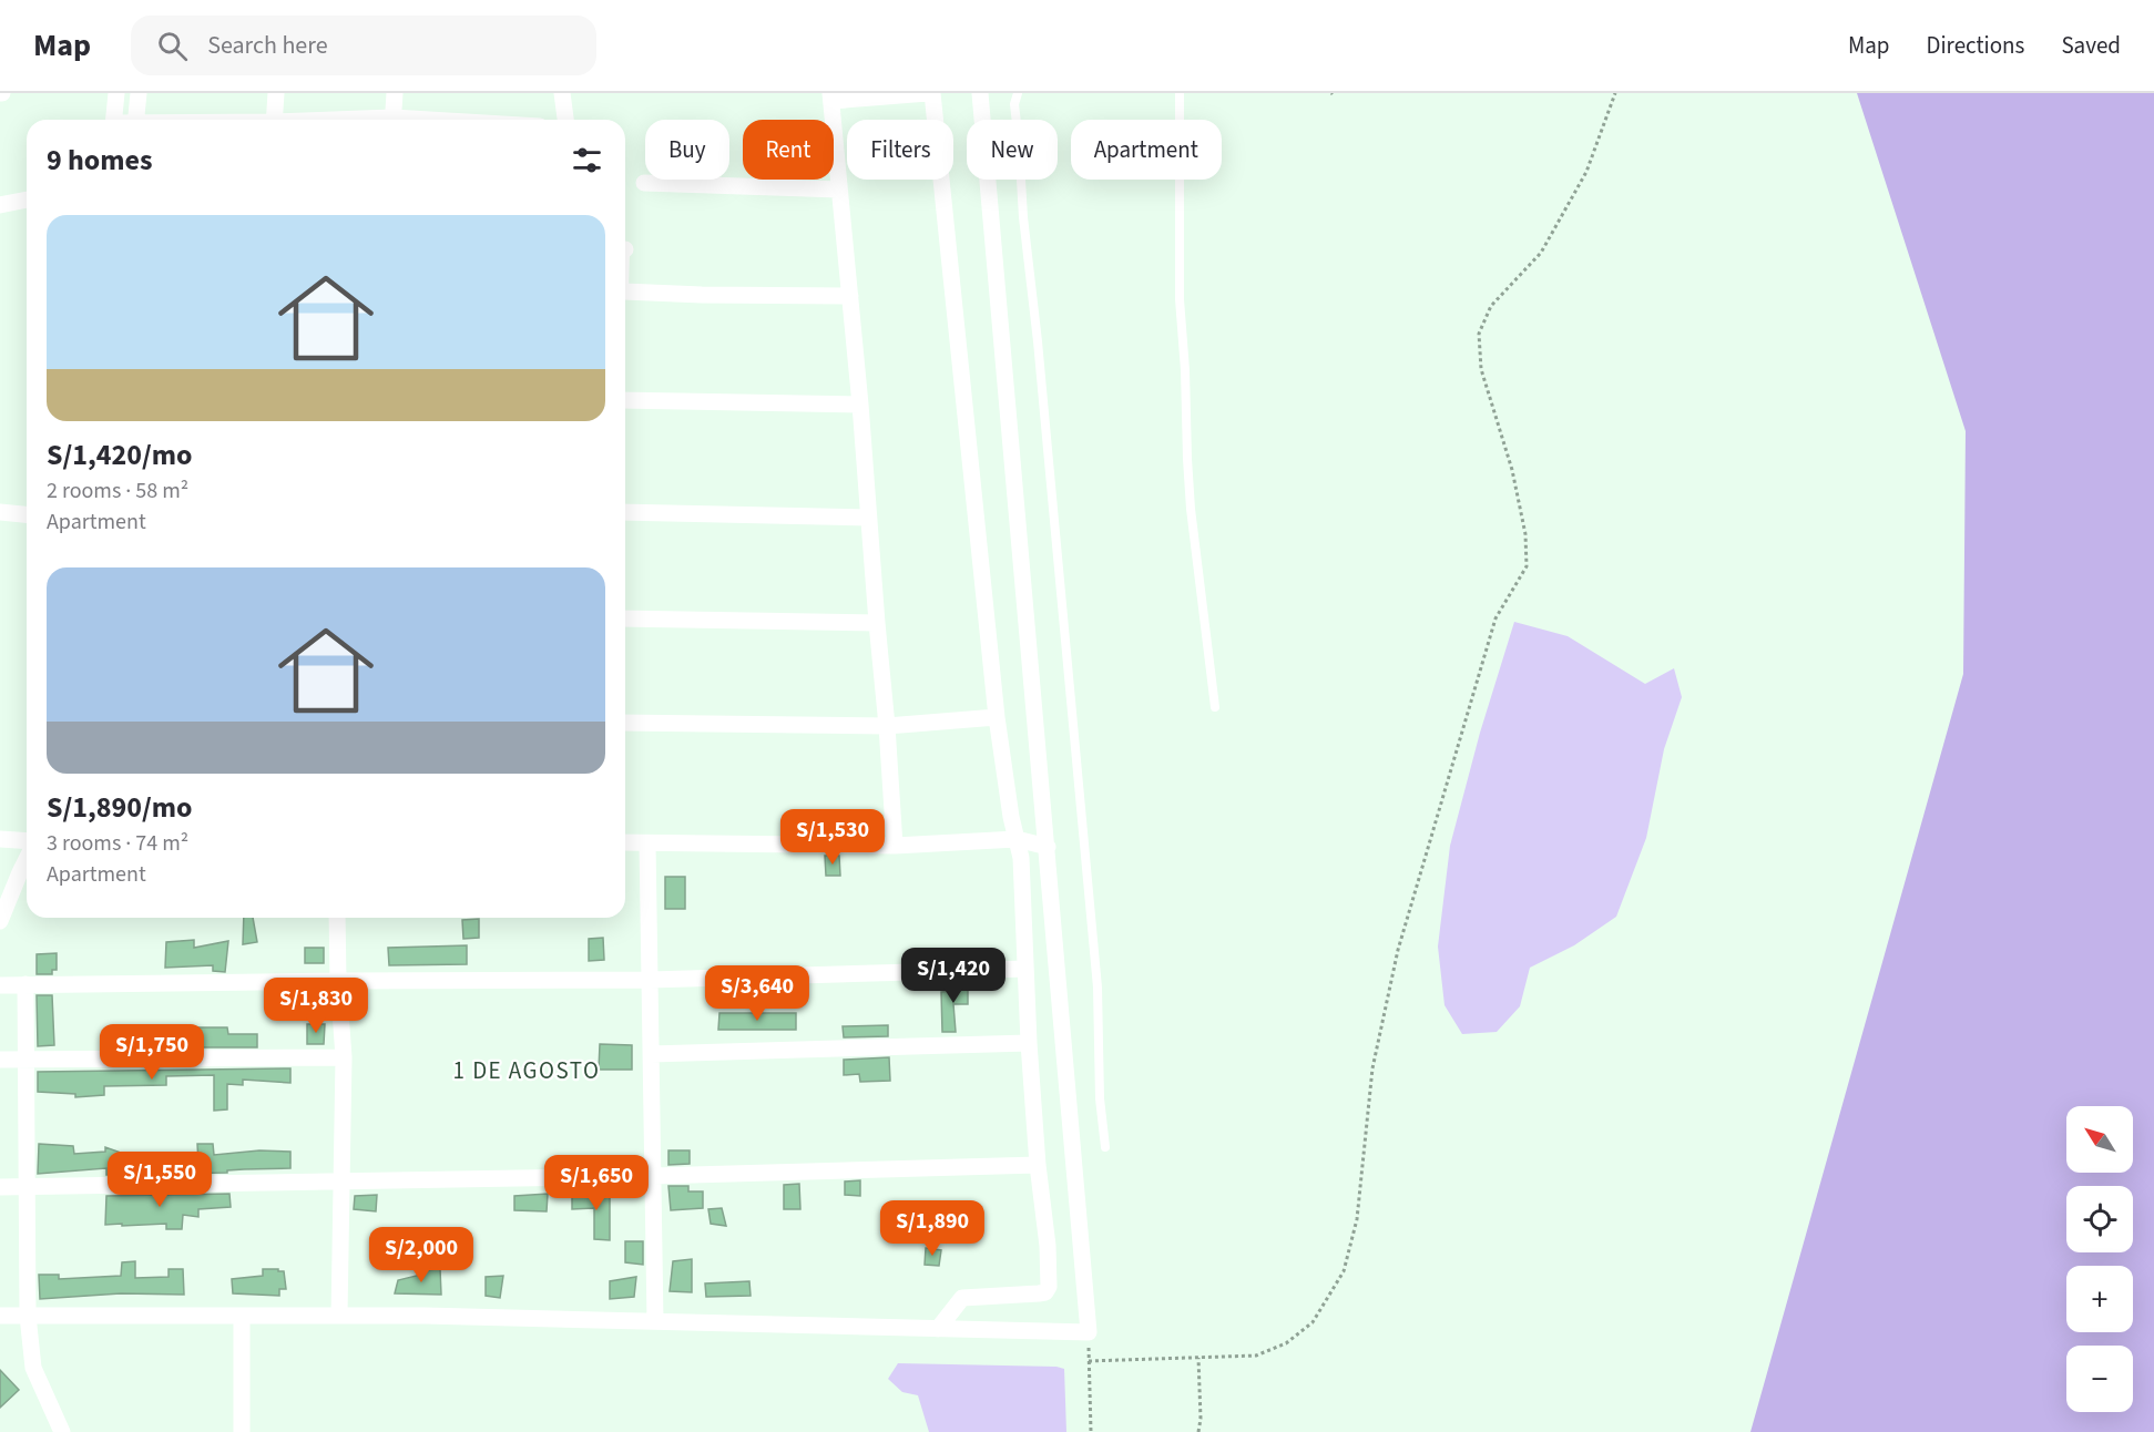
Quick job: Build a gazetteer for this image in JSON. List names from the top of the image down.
{
  "districts": ["1 DE AGOSTO"],
  "north": "top left",
  "page": {
    "header": "Map",
    "search": "Search here",
    "nav": ["Map", "Directions", "Saved"],
    "chip": [
      "Buy",
      "Rent",
      "Filters",
      "New",
      "Apartment"
    ],
    "heading": "9 homes",
    "list": [
      {
        "name": "S/1,420/mo",
        "note": "2 rooms · 58 m² · Apartment"
      },
      {
        "name": "S/1,890/mo",
        "note": "3 rooms · 74 m² · Apartment"
      }
    ],
    "price": [
      "S/1,530",
      "S/1,420",
      "S/3,640",
      "S/1,830",
      "S/1,750",
      "S/1,550",
      "S/1,650",
      "S/1,890",
      "S/2,000"
    ],
    "map_buttons": ["+", "−"]
  }
}
